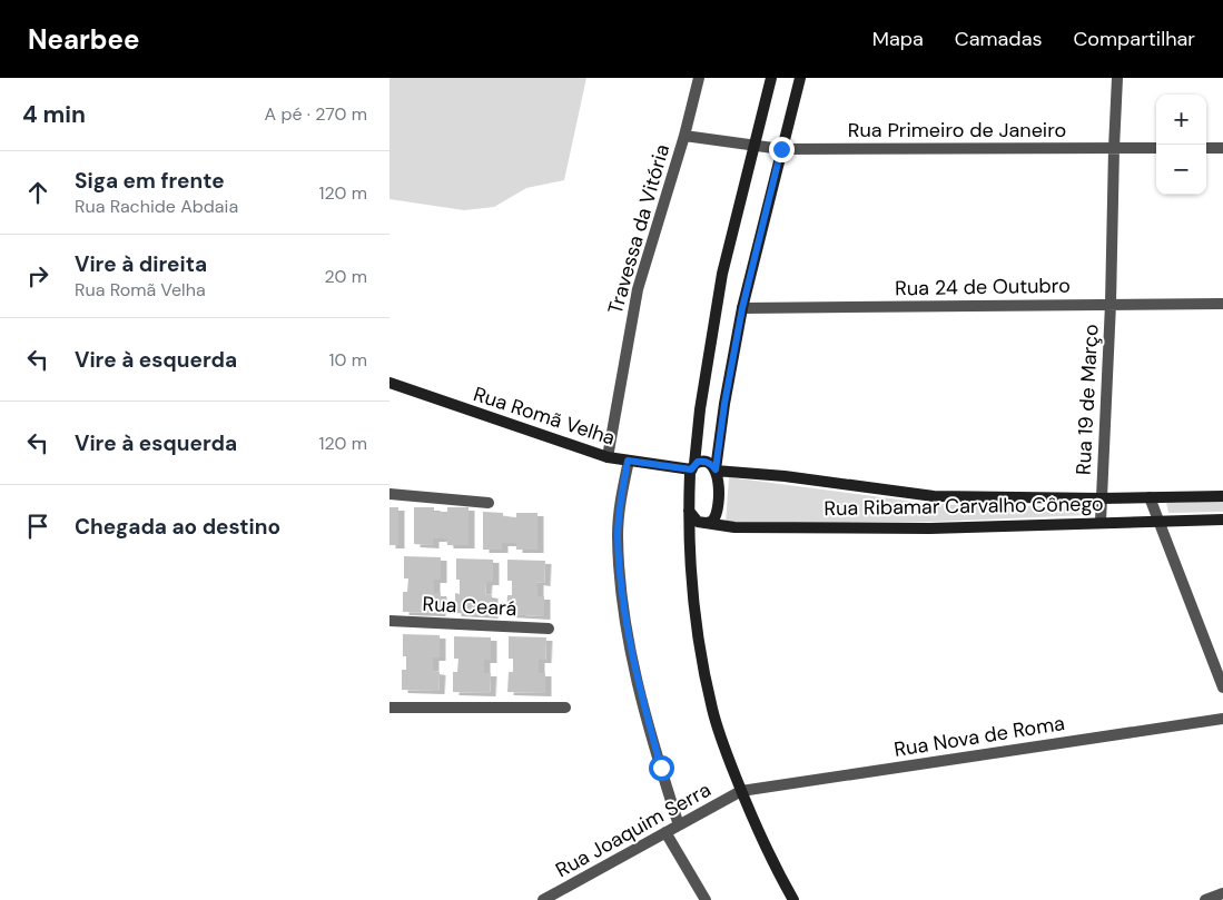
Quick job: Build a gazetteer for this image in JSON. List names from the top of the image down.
{
  "streets": {
    "main road": ["Rua Romã Velha", "Rua Ribamar Carvalho Cônego"],
    "street": [
      "Rua Primeiro de Janeiro",
      "Travessa da Vitória",
      "Rua 24 de Outubro",
      "Rua 19 de Março",
      "Rua Ceará",
      "Rua Nova de Roma",
      "Rua Joaquim Serra"
    ]
  },
  "crossings": [
    ["Rua Primeiro de Janeiro", "Travessa da Vitória"],
    ["Rua Primeiro de Janeiro", "Rua 19 de Março"],
    ["Travessa da Vitória", "Rua Romã Velha"],
    ["Rua 24 de Outubro", "Rua 19 de Março"],
    ["Rua 19 de Março", "Rua Ribamar Carvalho Cônego"],
    ["Rua Romã Velha", "Rua Ribamar Carvalho Cônego"],
    ["Rua Nova de Roma", "Rua Joaquim Serra"]
  ],
  "page": {
    "header": "Nearbee",
    "nav": ["Mapa", "Camadas", "Compartilhar"],
    "heading": ["4 min", "A pé · 270 m"],
    "map_buttons": ["+", "−"],
    "list": [
      ["Siga em frente", "Rua Rachide Abdaia", "120 m"],
      ["Vire à direita", "Rua Romã Velha", "20 m"],
      ["Vire à esquerda", "10 m"],
      ["Vire à esquerda", "120 m"],
      "Chegada ao destino"
    ]
  }
}
